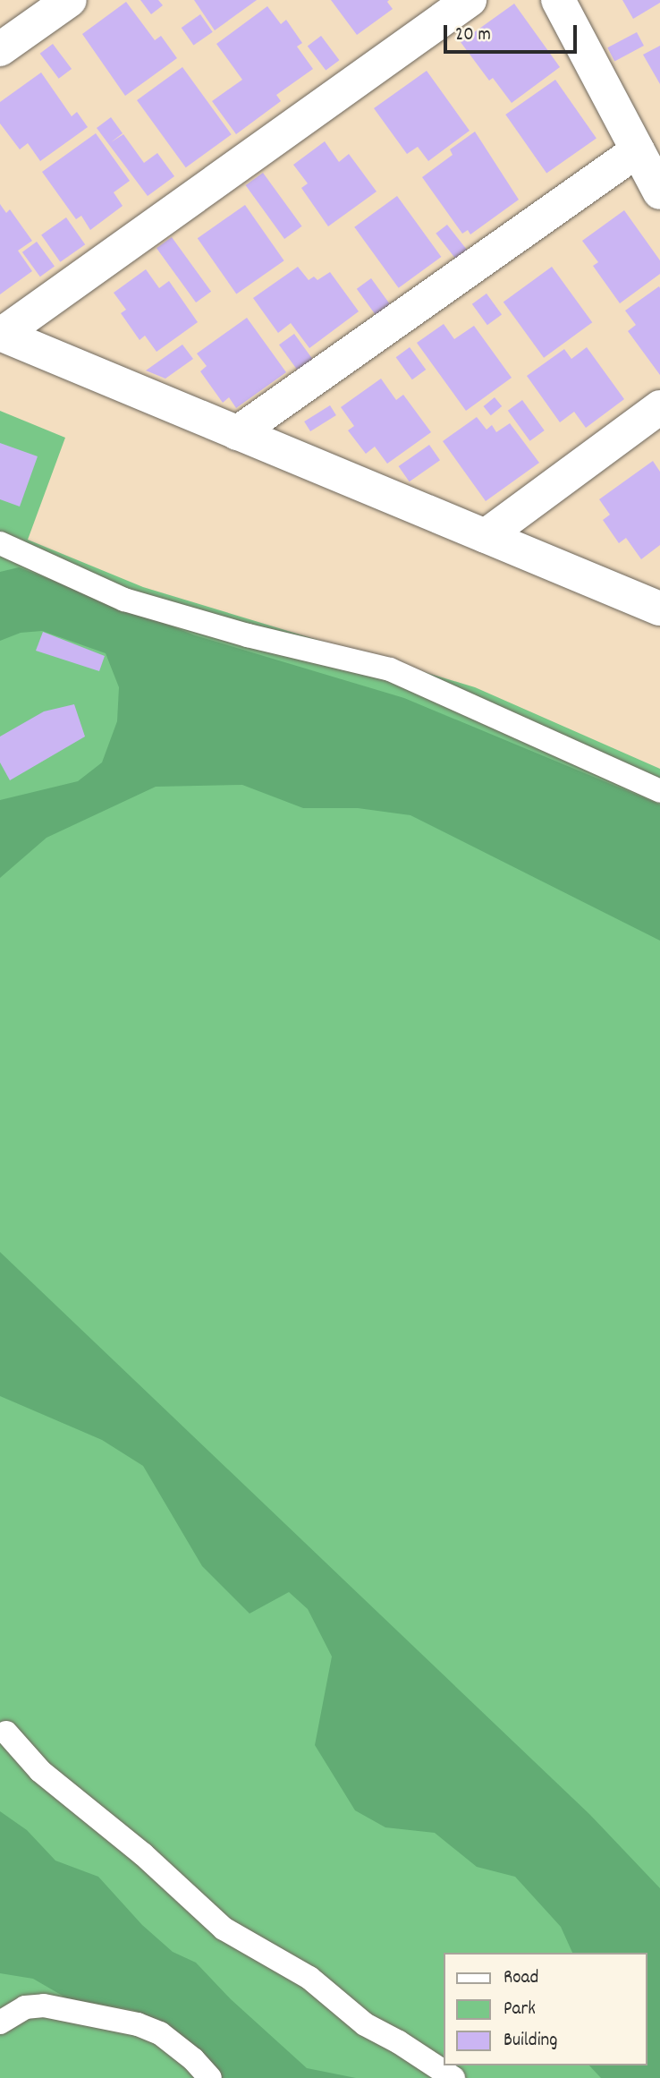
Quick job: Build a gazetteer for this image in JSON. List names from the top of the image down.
{
  "legend": ["Road", "Park", "Building"],
  "scale_bar": "20 m"
}
